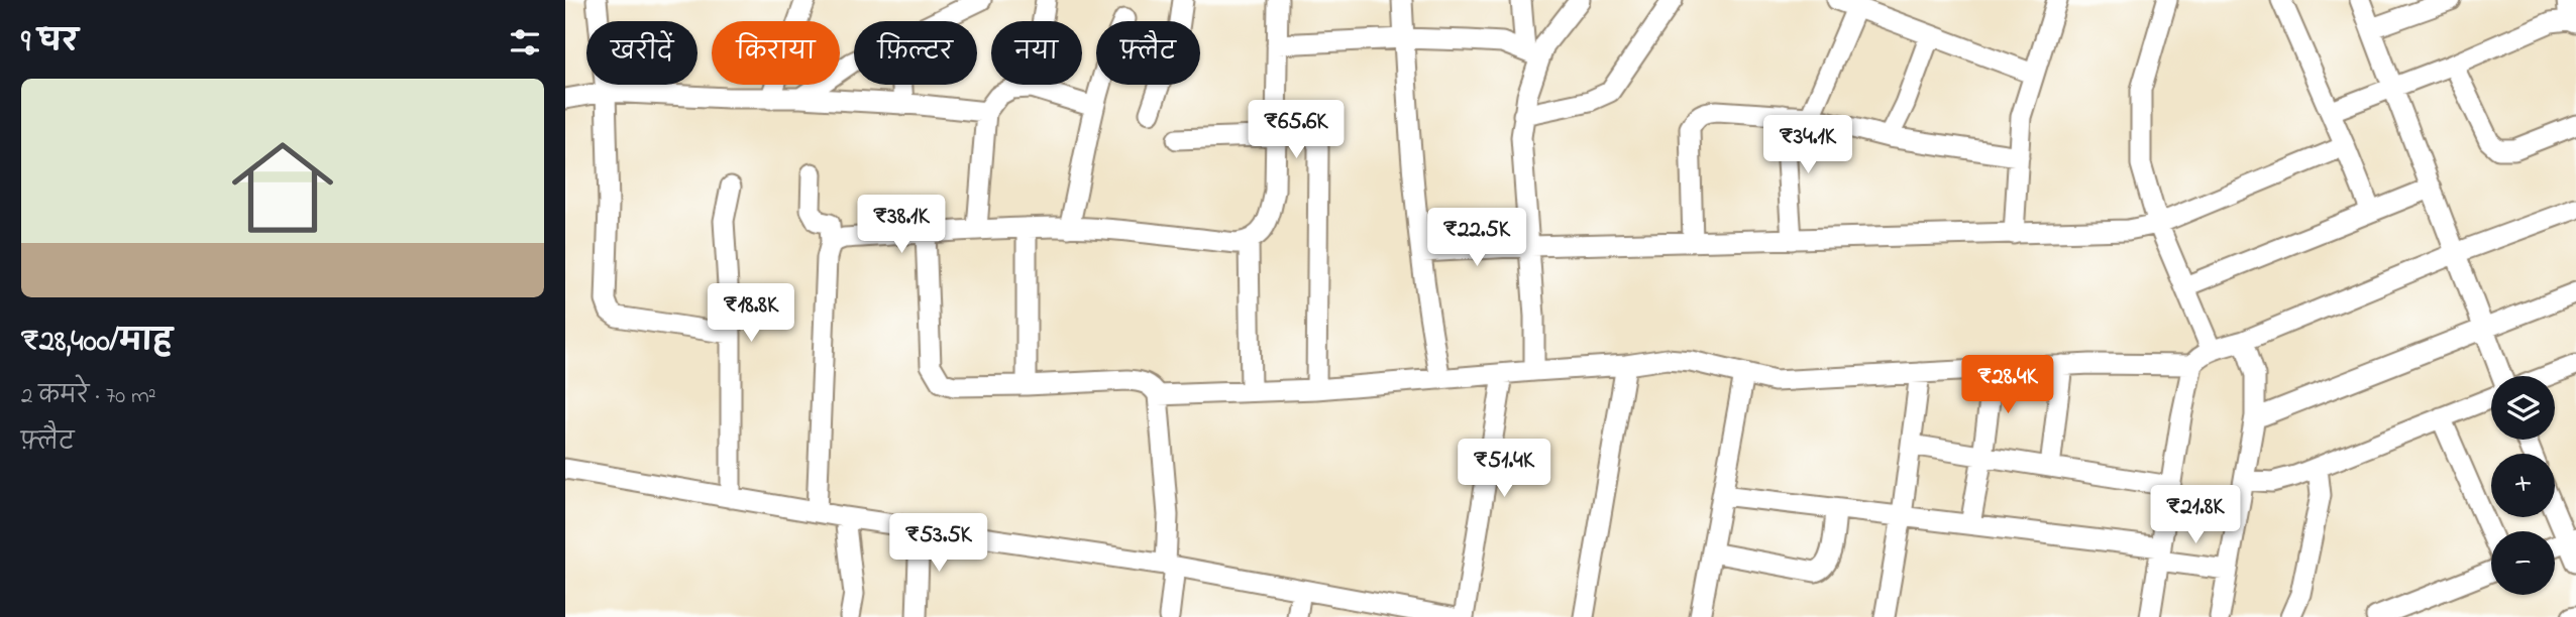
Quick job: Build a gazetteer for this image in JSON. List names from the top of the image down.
{
  "page": {
    "heading": "9 घर",
    "chip": [
      "खरीदें",
      "किराया",
      "फ़िल्टर",
      "नया",
      "फ़्लैट"
    ],
    "list": [
      {
        "name": "₹28,400/माह",
        "note": "2 कमरे · 70 m² · फ़्लैट"
      }
    ],
    "price": [
      "₹65.6K",
      "₹34.1K",
      "₹38.1K",
      "₹22.5K",
      "₹18.8K",
      "₹28.4K",
      "₹51.4K",
      "₹21.8K",
      "₹53.5K"
    ],
    "map_buttons": ["+", "−"]
  }
}
